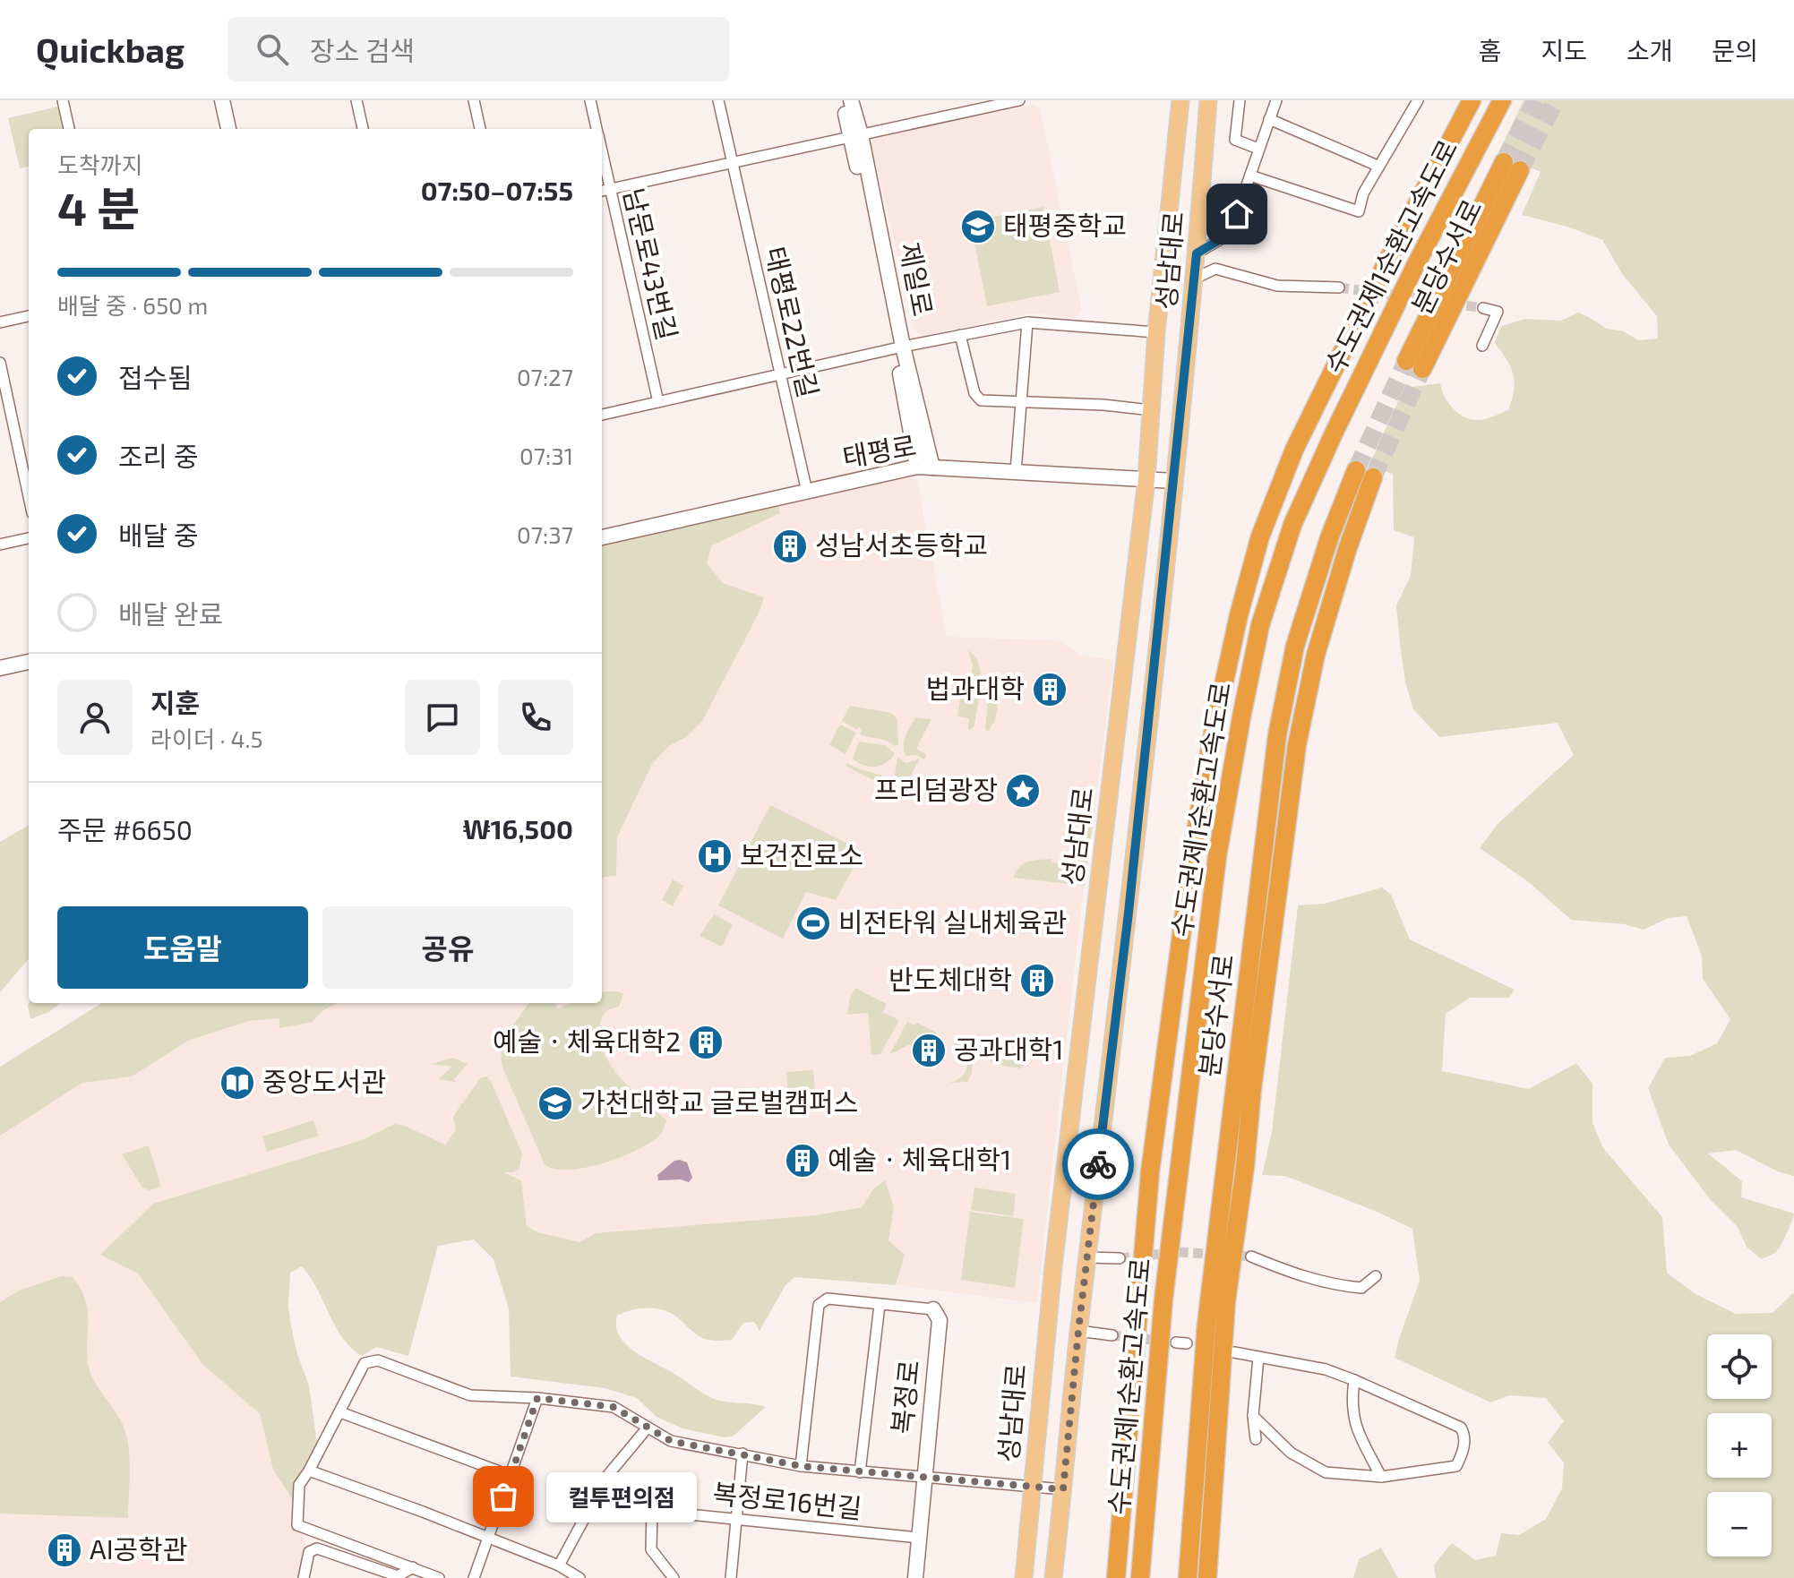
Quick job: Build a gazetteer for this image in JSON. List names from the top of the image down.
{
  "streets": {
    "highway": ["수도권제1순환고속도로", "분당수서로"],
    "main road": [
      "성남대로",
      "제일로",
      "태평로",
      "복정로"
    ],
    "street": ["남문로43번길", "태평로22번길", "복정로16번길"]
  },
  "crossings": [
    ["성남대로", "태평로"],
    ["제일로", "태평로"],
    ["태평로22번길", "태평로"],
    ["복정로", "복정로16번길"]
  ],
  "places": {
    "school or university": ["태평중학교", "가천대학교 글로벌캠퍼스"],
    "building": [
      "성남서초등학교",
      "법과대학",
      "반도체대학",
      "예술ㆍ체육대학2",
      "공과대학1",
      "예술ㆍ체육대학1",
      "AI공학관"
    ],
    "place": ["프리덤광장"],
    "hospital": ["보건진료소"],
    "sports": ["비전타워 실내체육관"],
    "library": ["중앙도서관"],
    "other": ["컬투편의점"]
  },
  "page": {
    "header": "Quickbag",
    "search": "장소 검색",
    "nav": [
      "홈",
      "지도",
      "소개",
      "문의"
    ],
    "heading": ["4 분", "도착까지", "07:50–07:55"],
    "panel": [
      "지훈",
      "라이더 · 4.5",
      "주문 #6650",
      "₩16,500"
    ],
    "bar": "배달 중 · 650 m",
    "list": [
      ["접수됨", "07:27"],
      ["조리 중", "07:31"],
      ["배달 중", "07:37"],
      "배달 완료"
    ],
    "buttons": ["도움말", "공유"],
    "map_buttons": ["+", "−"],
    "bubble": "컬투편의점"
  }
}
